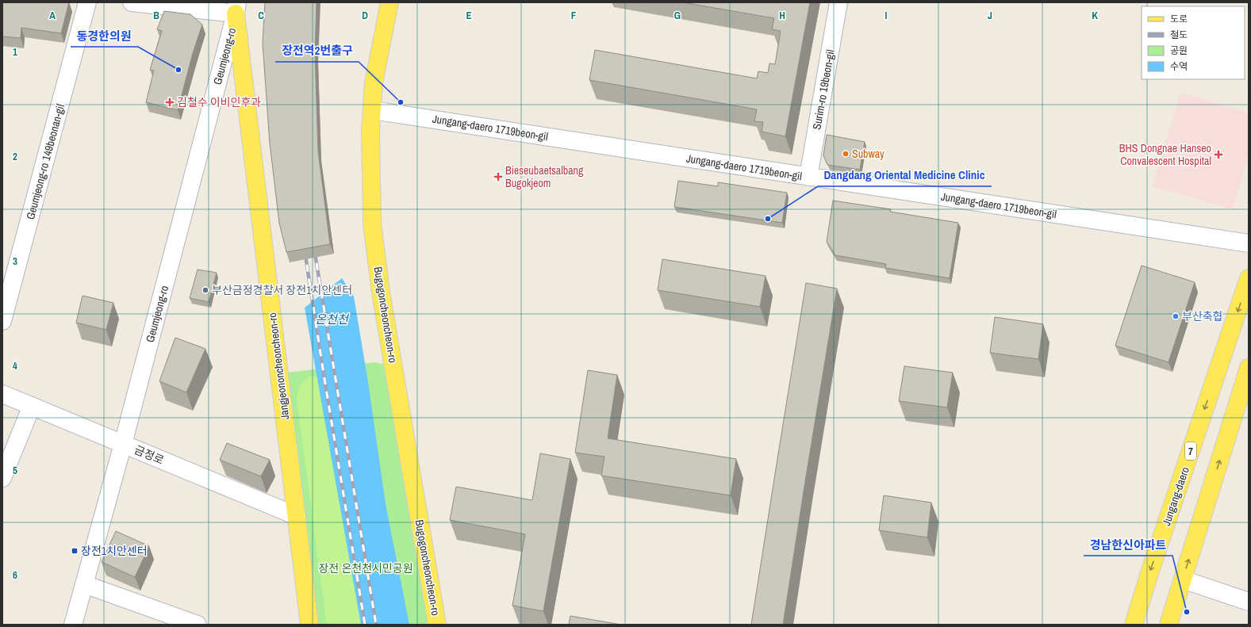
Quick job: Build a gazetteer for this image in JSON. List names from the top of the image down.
{
  "streets": {
    "main road": [
      "Bugogoncheoncheon-ro",
      "Jangjeononcheoncheon-ro",
      "7",
      "Jungang-daero"
    ],
    "street": [
      "Geumjeong-ro",
      "Surim-ro 19beon-gil",
      "Jungang-daero 1719beon-gil",
      "Geumjeong-ro 149beonan-gil",
      "금정로"
    ]
  },
  "crossings": [
    ["Geumjeong-ro", "Jangjeononcheoncheon-ro"],
    ["Geumjeong-ro", "금정로"],
    ["Surim-ro 19beon-gil", "Jungang-daero 1719beon-gil"],
    ["Jungang-daero 1719beon-gil", "Bugogoncheoncheon-ro"],
    ["Jangjeononcheoncheon-ro", "금정로"]
  ],
  "water": ["온천천"],
  "parks": ["장전 온천천시민공원"],
  "places": {
    "other": [
      "동경한의원",
      "장전역2번출구",
      "Subway",
      "Dangdang Oriental Medicine Clinic",
      "부산금정경찰서 장전1치안센터",
      "부산축협",
      "경남한신아파트"
    ],
    "health": ["김철수 이비인후과", "BHS Dongnae Hanseo Convalescent Hospital", "Bieseubaetsalbang Bugokjeom"],
    "transit": ["장전1치안센터"]
  },
  "legend": [
    "도로",
    "철도",
    "공원",
    "수역"
  ],
  "grid": {
    "columns": [
      "A",
      "B",
      "C",
      "D",
      "E",
      "F",
      "G",
      "H",
      "I",
      "J",
      "K"
    ],
    "rows": [
      "1",
      "2",
      "3",
      "4",
      "5",
      "6"
    ]
  }
}
